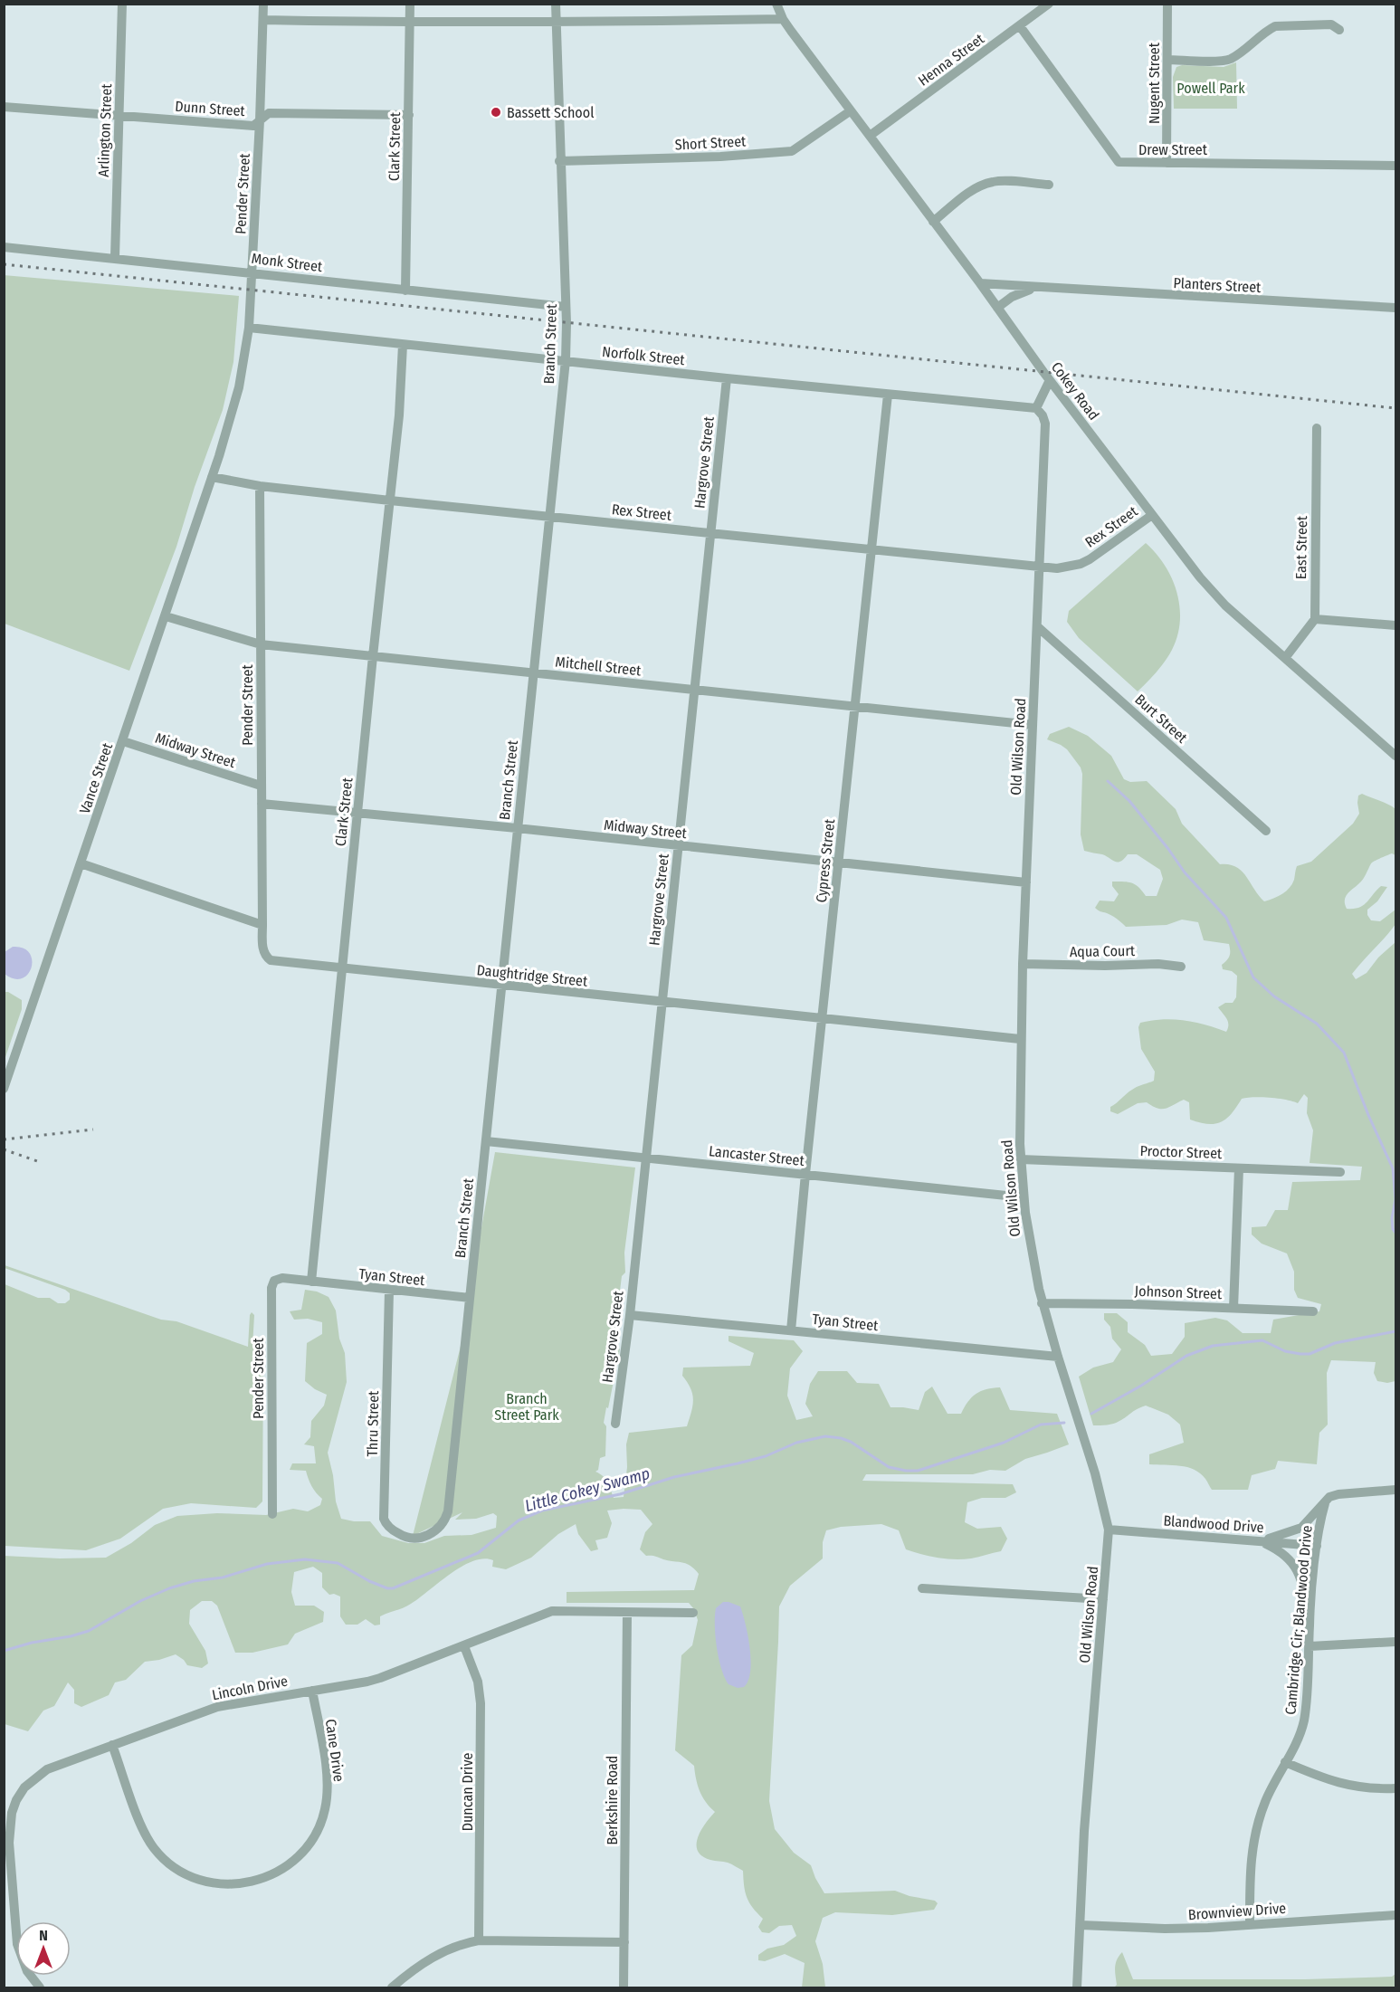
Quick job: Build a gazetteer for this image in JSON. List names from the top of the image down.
{
  "streets": {
    "street": [
      "Henna Street",
      "Nugent Street",
      "Dunn Street",
      "Arlington Street",
      "Short Street",
      "Clark Street",
      "Drew Street",
      "Pender Street",
      "Monk Street",
      "Planters Street",
      "Branch Street",
      "Norfolk Street",
      "Cokey Road",
      "Hargrove Street",
      "Rex Street",
      "East Street",
      "Mitchell Street",
      "Burt Street",
      "Old Wilson Road",
      "Midway Street",
      "Vance Street",
      "Cypress Street",
      "Aqua Court",
      "Daughtridge Street",
      "Proctor Street",
      "Lancaster Street",
      "Tyan Street",
      "Johnson Street",
      "Thru Street",
      "Blandwood Drive",
      "Cambridge Cir; Blandwood Drive",
      "Lincoln Drive",
      "Cane Drive",
      "Duncan Drive",
      "Berkshire Road",
      "Brownview Drive"
    ]
  },
  "crossings": [
    ["Henna Street", "Drew Street"],
    ["Henna Street", "Cokey Road"],
    ["Nugent Street", "Drew Street"],
    ["Dunn Street", "Arlington Street"],
    ["Dunn Street", "Clark Street"],
    ["Dunn Street", "Pender Street"],
    ["Arlington Street", "Monk Street"],
    ["Short Street", "Branch Street"],
    ["Short Street", "Cokey Road"],
    ["Clark Street", "Pender Street"],
    ["Clark Street", "Monk Street"],
    ["Clark Street", "Norfolk Street"],
    ["Clark Street", "Rex Street"],
    ["Clark Street", "Mitchell Street"],
    ["Clark Street", "Midway Street"],
    ["Clark Street", "Daughtridge Street"],
    ["Clark Street", "Tyan Street"],
    ["Pender Street", "Monk Street"],
    ["Pender Street", "Norfolk Street"],
    ["Pender Street", "Rex Street"],
    ["Pender Street", "Mitchell Street"],
    ["Pender Street", "Midway Street"],
    ["Pender Street", "Vance Street"],
    ["Pender Street", "Daughtridge Street"],
    ["Pender Street", "Tyan Street"],
    ["Monk Street", "Branch Street"],
    ["Planters Street", "Cokey Road"],
    ["Branch Street", "Norfolk Street"],
    ["Branch Street", "Rex Street"],
    ["Branch Street", "Mitchell Street"],
    ["Branch Street", "Midway Street"],
    ["Branch Street", "Daughtridge Street"],
    ["Branch Street", "Lancaster Street"],
    ["Branch Street", "Tyan Street"],
    ["Branch Street", "Thru Street"],
    ["Norfolk Street", "Hargrove Street"],
    ["Norfolk Street", "Old Wilson Road"],
    ["Norfolk Street", "Cypress Street"],
    ["Cokey Road", "Rex Street"],
    ["Hargrove Street", "Rex Street"],
    ["Hargrove Street", "Mitchell Street"],
    ["Hargrove Street", "Midway Street"],
    ["Hargrove Street", "Daughtridge Street"],
    ["Hargrove Street", "Lancaster Street"],
    ["Hargrove Street", "Tyan Street"],
    ["Rex Street", "Old Wilson Road"],
    ["Rex Street", "Vance Street"],
    ["Rex Street", "Cypress Street"],
    ["Mitchell Street", "Old Wilson Road"],
    ["Mitchell Street", "Vance Street"],
    ["Mitchell Street", "Cypress Street"],
    ["Burt Street", "Old Wilson Road"],
    ["Old Wilson Road", "Midway Street"],
    ["Old Wilson Road", "Aqua Court"],
    ["Old Wilson Road", "Daughtridge Street"],
    ["Old Wilson Road", "Proctor Street"],
    ["Old Wilson Road", "Lancaster Street"],
    ["Old Wilson Road", "Tyan Street"],
    ["Old Wilson Road", "Johnson Street"],
    ["Old Wilson Road", "Blandwood Drive"],
    ["Old Wilson Road", "Brownview Drive"],
    ["Midway Street", "Vance Street"],
    ["Midway Street", "Cypress Street"],
    ["Cypress Street", "Daughtridge Street"],
    ["Cypress Street", "Lancaster Street"],
    ["Cypress Street", "Tyan Street"],
    ["Tyan Street", "Thru Street"],
    ["Blandwood Drive", "Cambridge Cir; Blandwood Drive"],
    ["Cambridge Cir; Blandwood Drive", "Brownview Drive"],
    ["Lincoln Drive", "Cane Drive"],
    ["Lincoln Drive", "Duncan Drive"],
    ["Lincoln Drive", "Berkshire Road"]
  ],
  "water": ["Little Cokey Swamp"],
  "parks": ["Powell Park", "Branch Street Park"],
  "places": ["Bassett School"],
  "north": "top"
}
